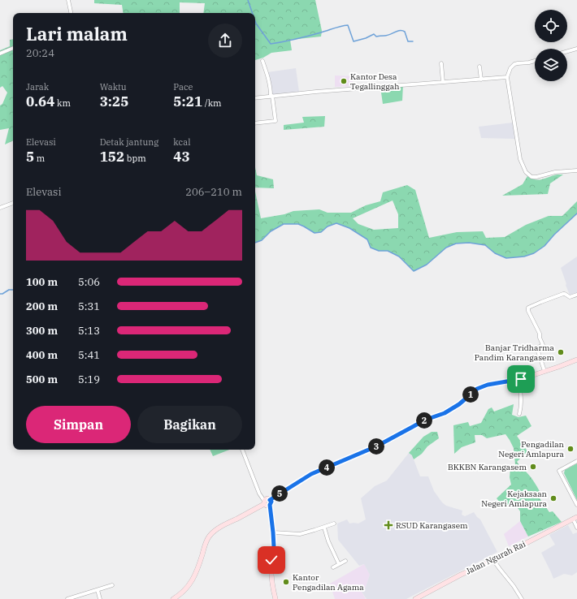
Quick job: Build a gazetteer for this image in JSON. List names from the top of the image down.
{
  "streets": {
    "street": ["Jalan Ngurah Rai"]
  },
  "places": {
    "other": [
      "Kantor Desa Tegallinggah",
      "Banjar Tridharma Pandim Karangasem",
      "Pengadilan Negeri Amlapura",
      "BKKBN Karangasem",
      "Kejaksaan Negeri Amlapura",
      "Kantor Pengadilan Agama"
    ],
    "health": ["RSUD Karangasem"]
  },
  "page": {
    "heading": ["Lari malam", "20:24"],
    "stats": [
      ["Jarak", "0.64 km"],
      ["Waktu", "3:25"],
      ["Pace", "5:21 /km"],
      ["Elevasi", "5 m"],
      ["Detak jantung", "152 bpm"],
      ["kcal", "43"]
    ],
    "chart": ["Elevasi", "206–210 m"],
    "list": [
      {
        "name": "100 m",
        "note": "5:06"
      },
      {
        "name": "200 m",
        "note": "5:31"
      },
      {
        "name": "300 m",
        "note": "5:13"
      },
      {
        "name": "400 m",
        "note": "5:41"
      },
      {
        "name": "500 m",
        "note": "5:19"
      }
    ],
    "pins": [
      "1",
      "2",
      "3",
      "4",
      "5"
    ],
    "buttons": ["Simpan", "Bagikan"]
  }
}
